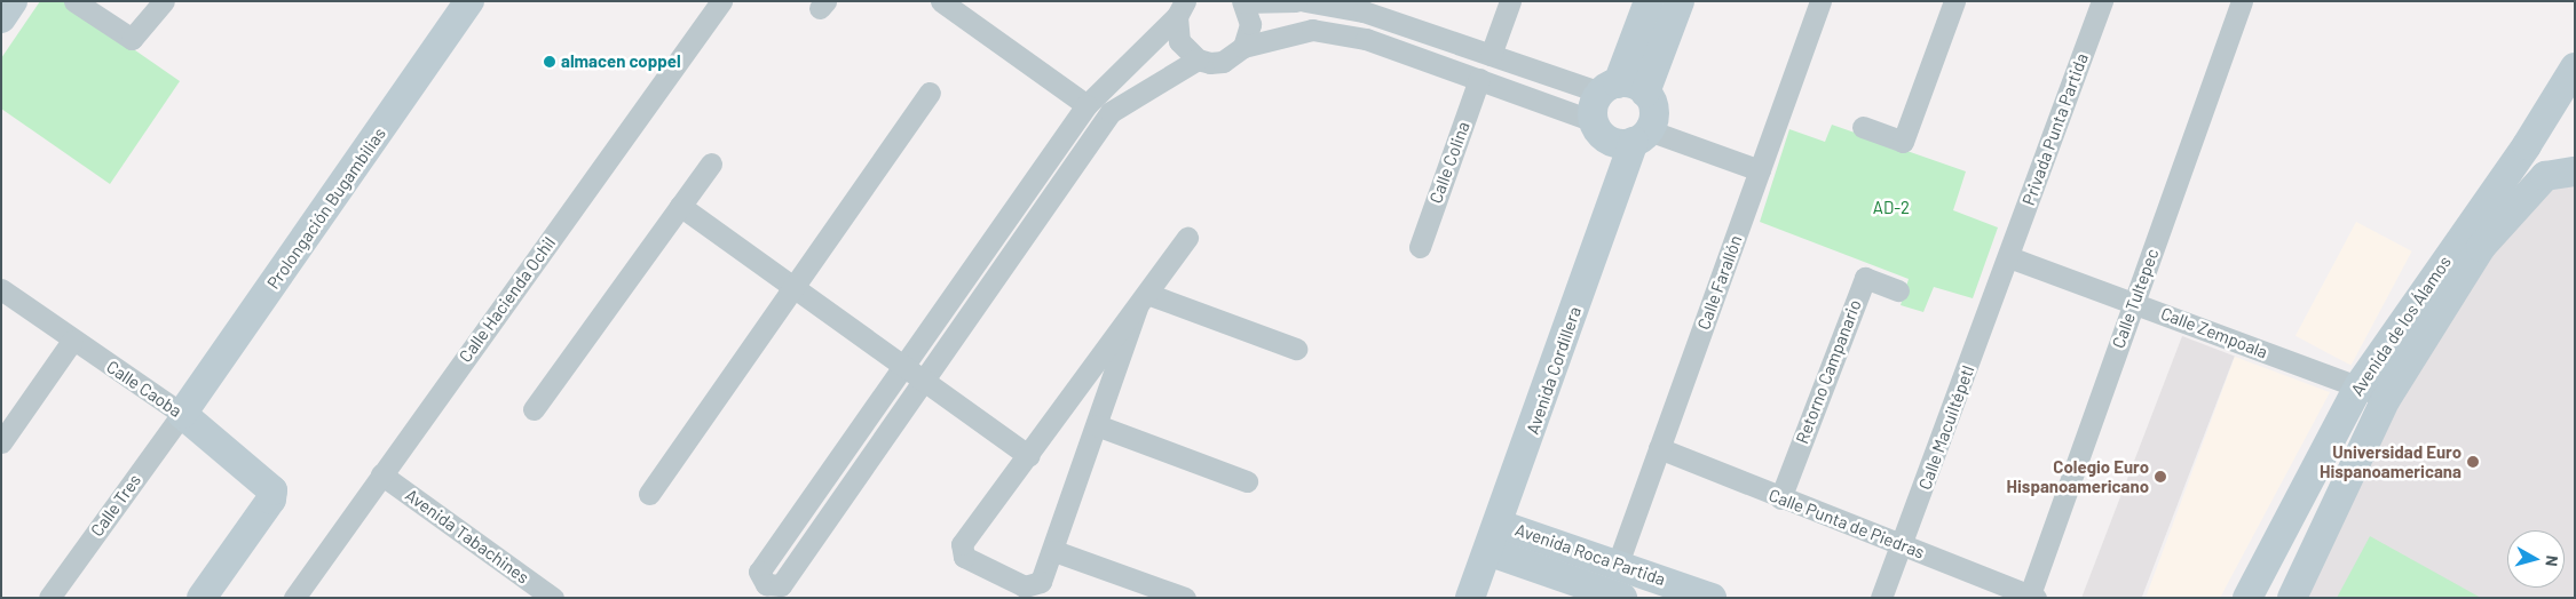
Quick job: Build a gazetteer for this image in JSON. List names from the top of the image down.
{
  "streets": {
    "street": [
      "Privada Punta Partida",
      "Calle Colina",
      "Prolongación Bugambilias",
      "Calle Farallón",
      "Calle Tultepec",
      "Calle Hacienda Ochil",
      "Avenida de los Álamos",
      "Calle Zempoala",
      "Avenida Cordillera",
      "Retorno Campanario",
      "Calle Caoba",
      "Calle Macuiltépetl",
      "Calle Tres",
      "Calle Punta de Piedras",
      "Avenida Tabachines",
      "Avenida Roca Partida"
    ]
  },
  "crossings": [
    ["Privada Punta Partida", "Calle Zempoala"],
    ["Privada Punta Partida", "Calle Macuiltépetl"],
    ["Prolongación Bugambilias", "Calle Caoba"],
    ["Prolongación Bugambilias", "Calle Tres"],
    ["Calle Farallón", "Calle Punta de Piedras"],
    ["Calle Farallón", "Avenida Roca Partida"],
    ["Calle Tultepec", "Calle Zempoala"],
    ["Calle Tultepec", "Calle Punta de Piedras"],
    ["Calle Hacienda Ochil", "Avenida Tabachines"],
    ["Avenida de los Álamos", "Calle Zempoala"],
    ["Calle Zempoala", "Calle Macuiltépetl"],
    ["Avenida Cordillera", "Avenida Roca Partida"],
    ["Retorno Campanario", "Calle Punta de Piedras"],
    ["Calle Caoba", "Calle Tres"],
    ["Calle Macuiltépetl", "Calle Punta de Piedras"]
  ],
  "parks": ["AD-2"],
  "places": ["almacen coppel", "Universidad Euro Hispanoamericana", "Colegio Euro Hispanoamericano"],
  "north": "right"
}
